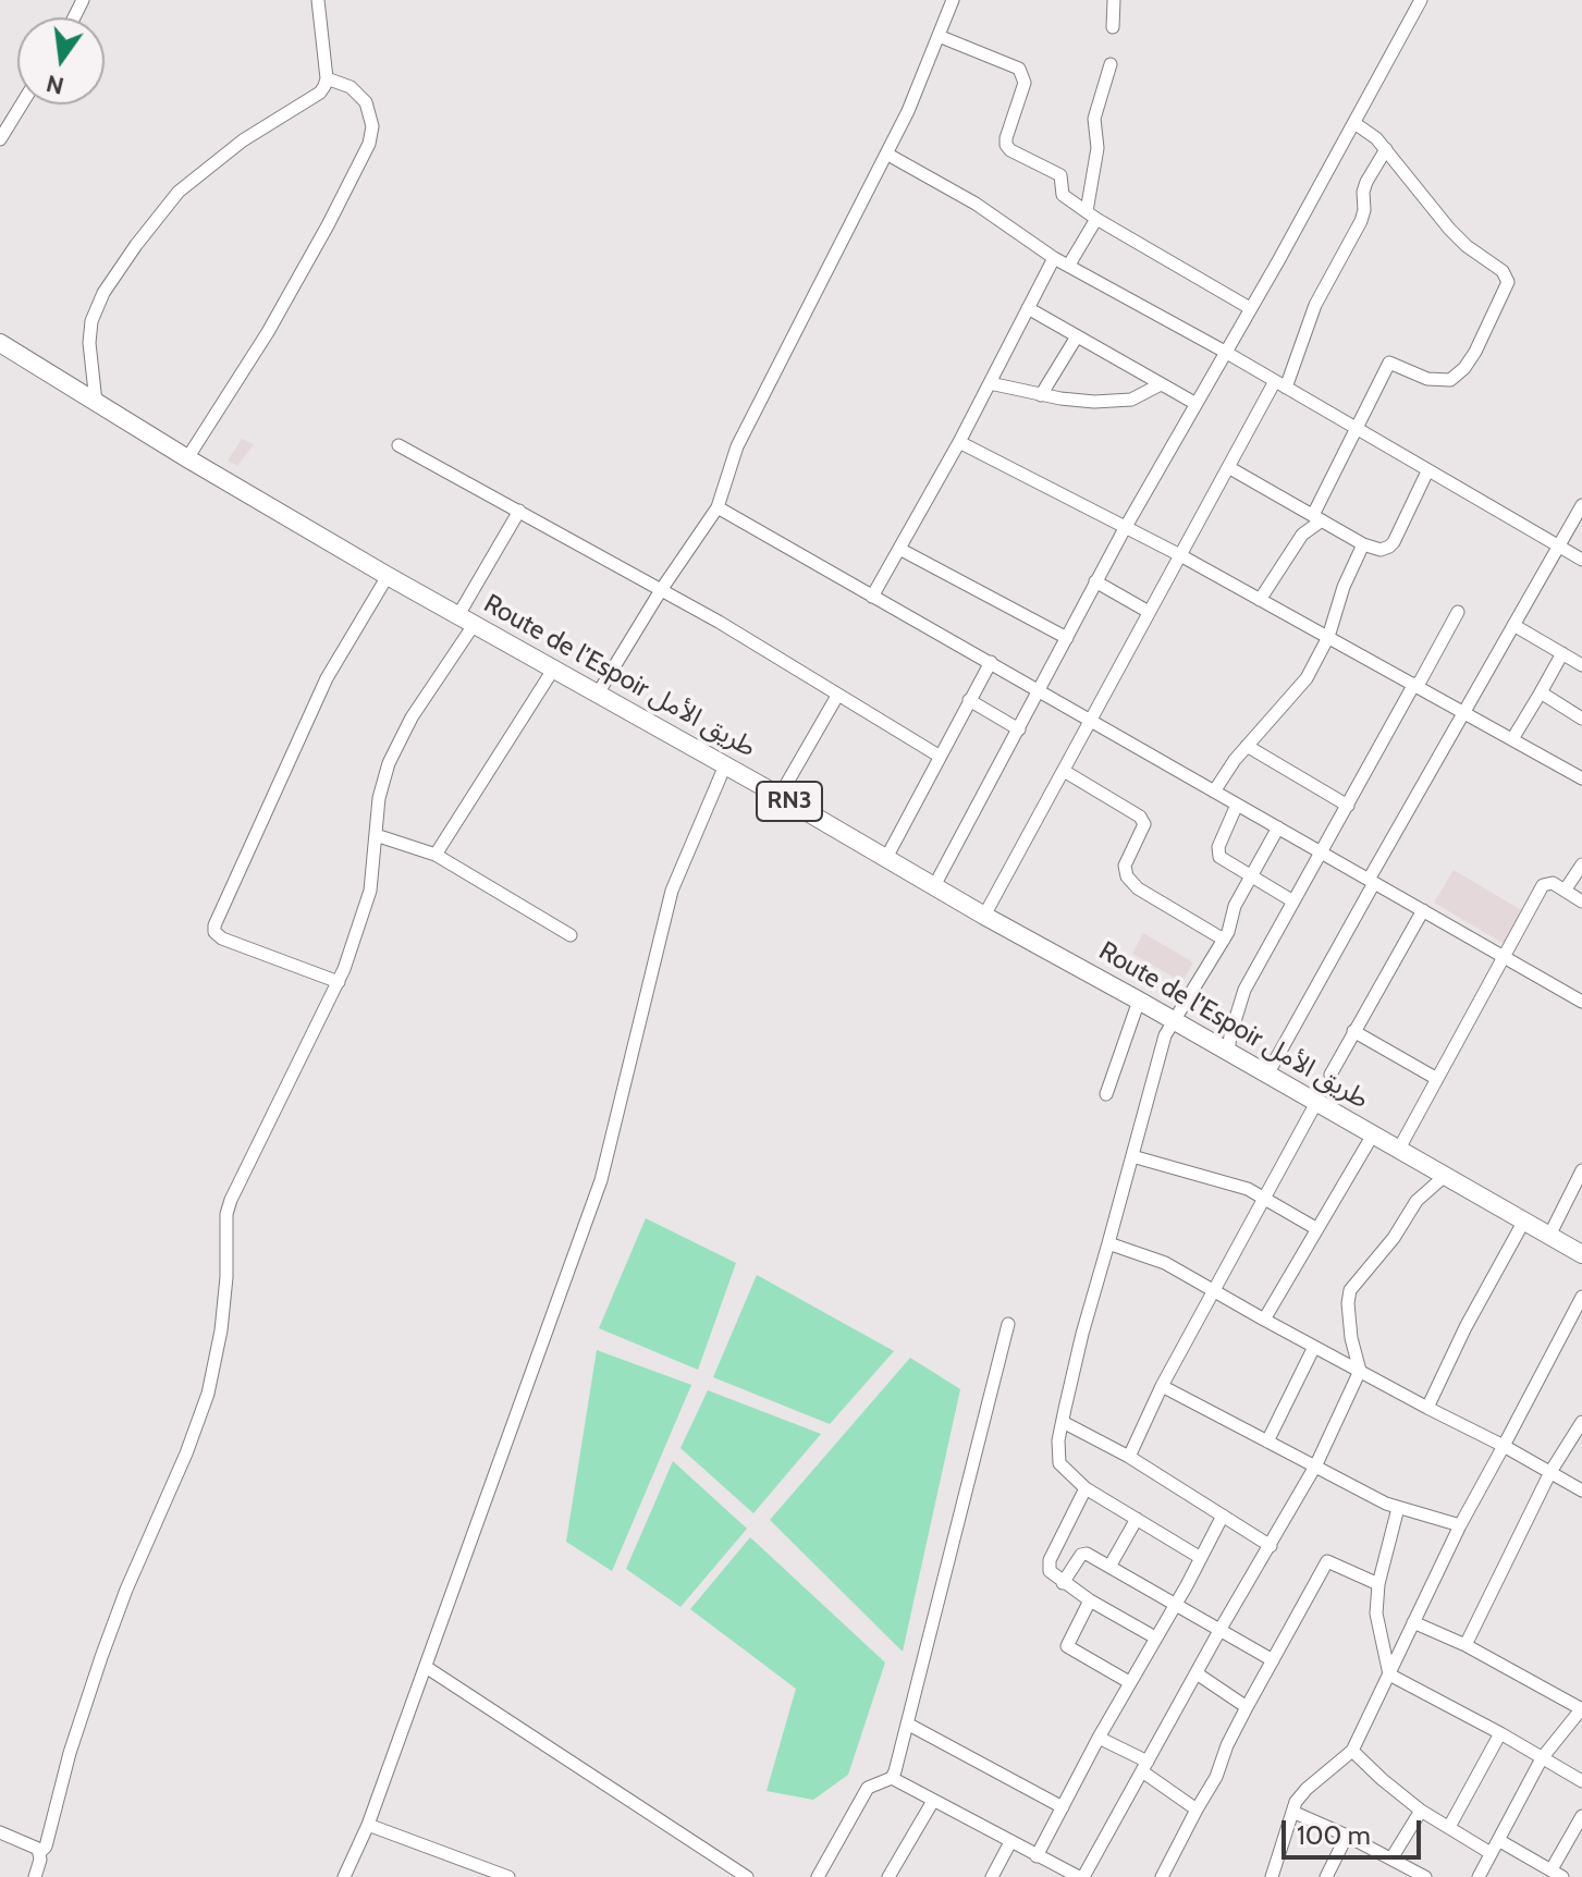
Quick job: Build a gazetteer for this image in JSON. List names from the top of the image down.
{
  "streets": {
    "highway": ["Route de l’Espoir طريق الأمل", "RN3"]
  },
  "scale_bar": "100 m",
  "north": "bottom"
}
